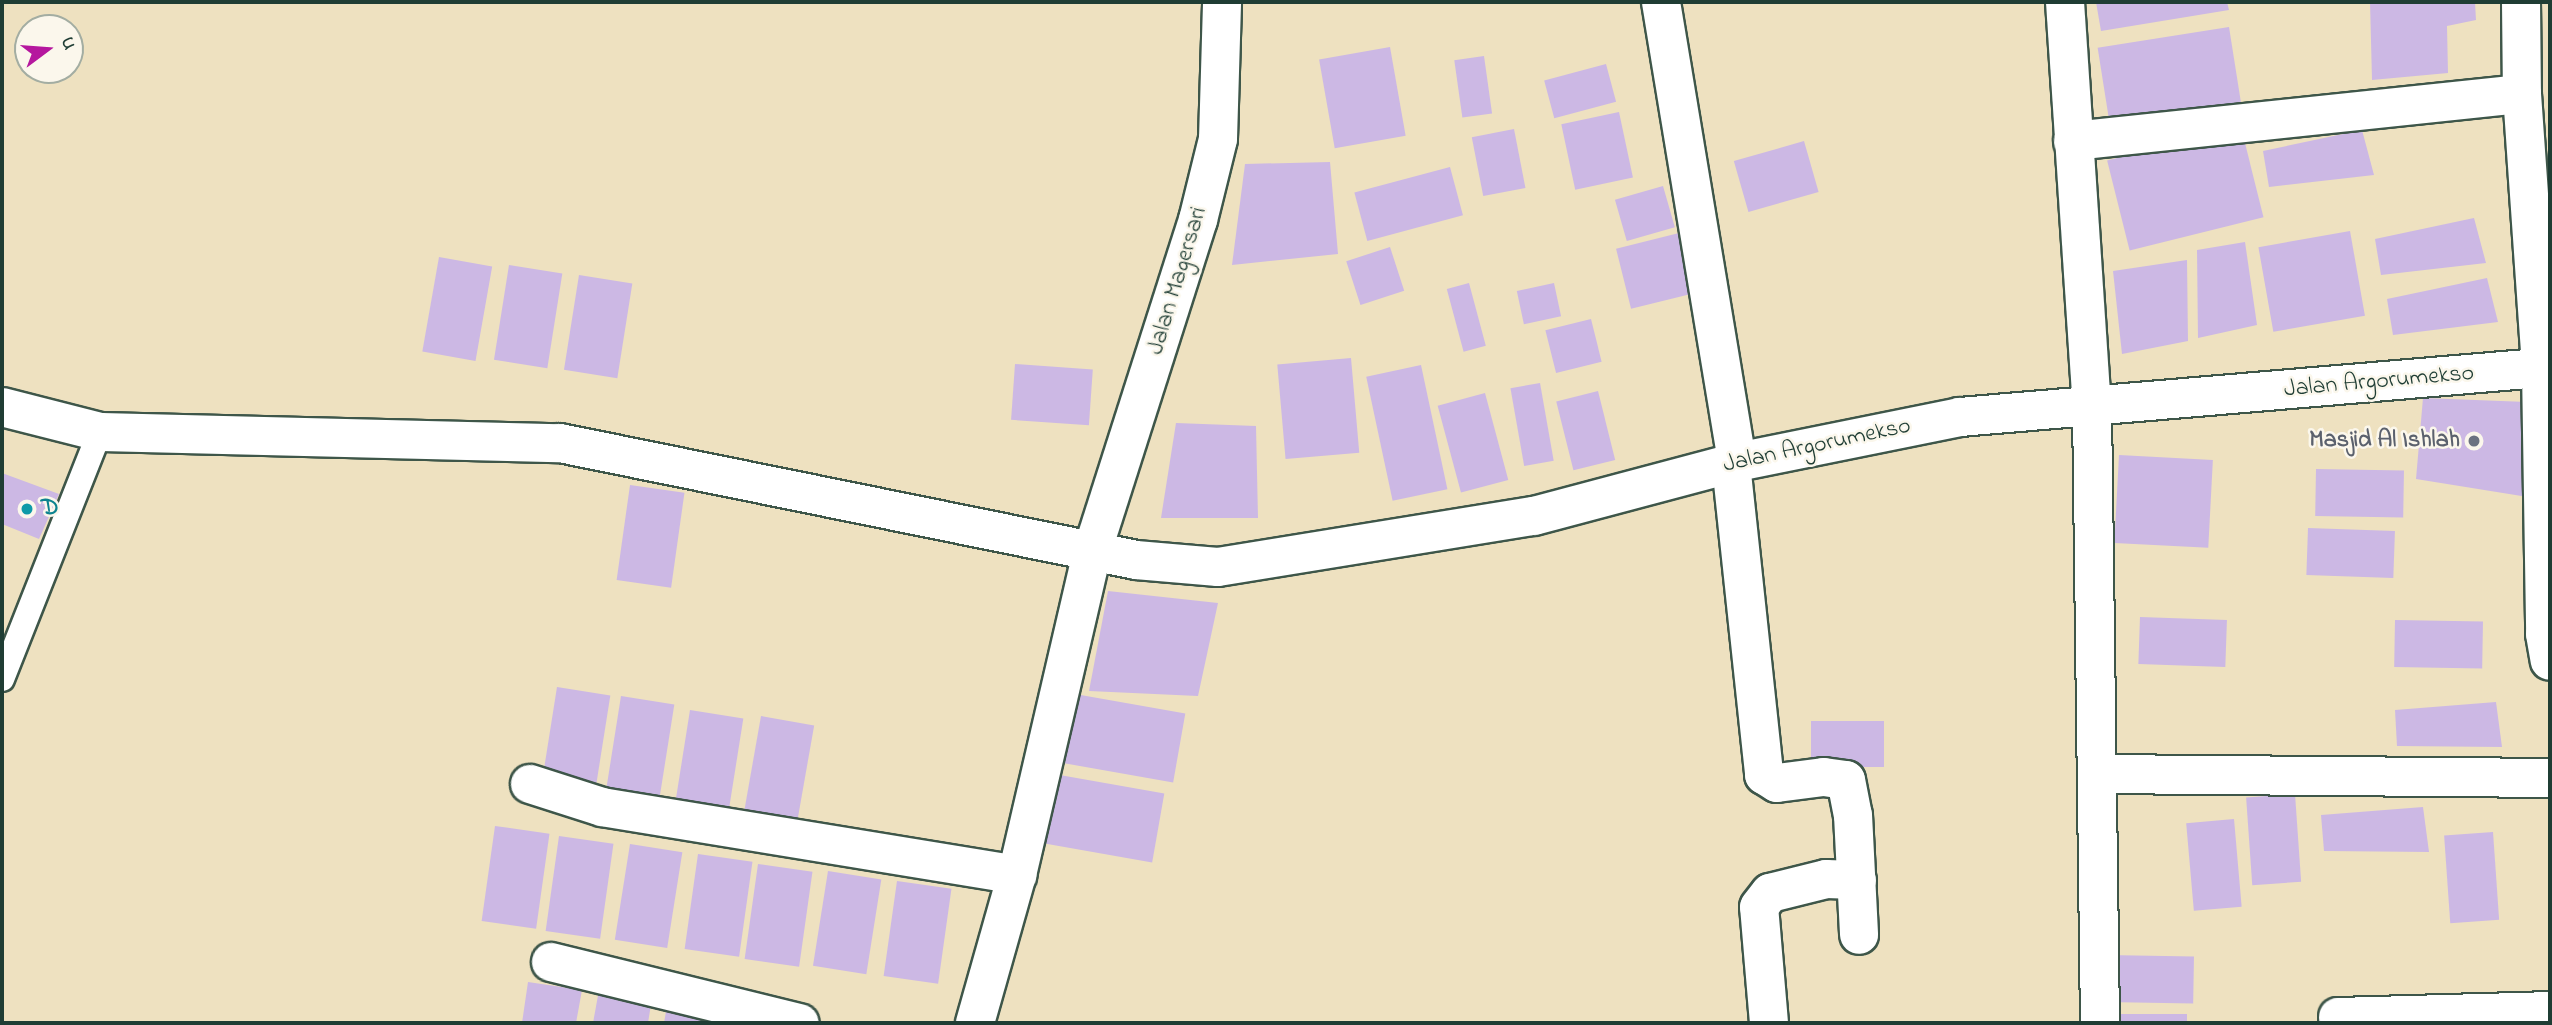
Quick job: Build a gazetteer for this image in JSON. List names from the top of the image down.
{
  "streets": {
    "street": ["Jalan Magersari", "Jalan Argorumekso"]
  },
  "crossings": [
    ["Jalan Magersari", "Jalan Argorumekso"]
  ],
  "places": ["Masjid Al Ishlah", "D"],
  "north": "right"
}
